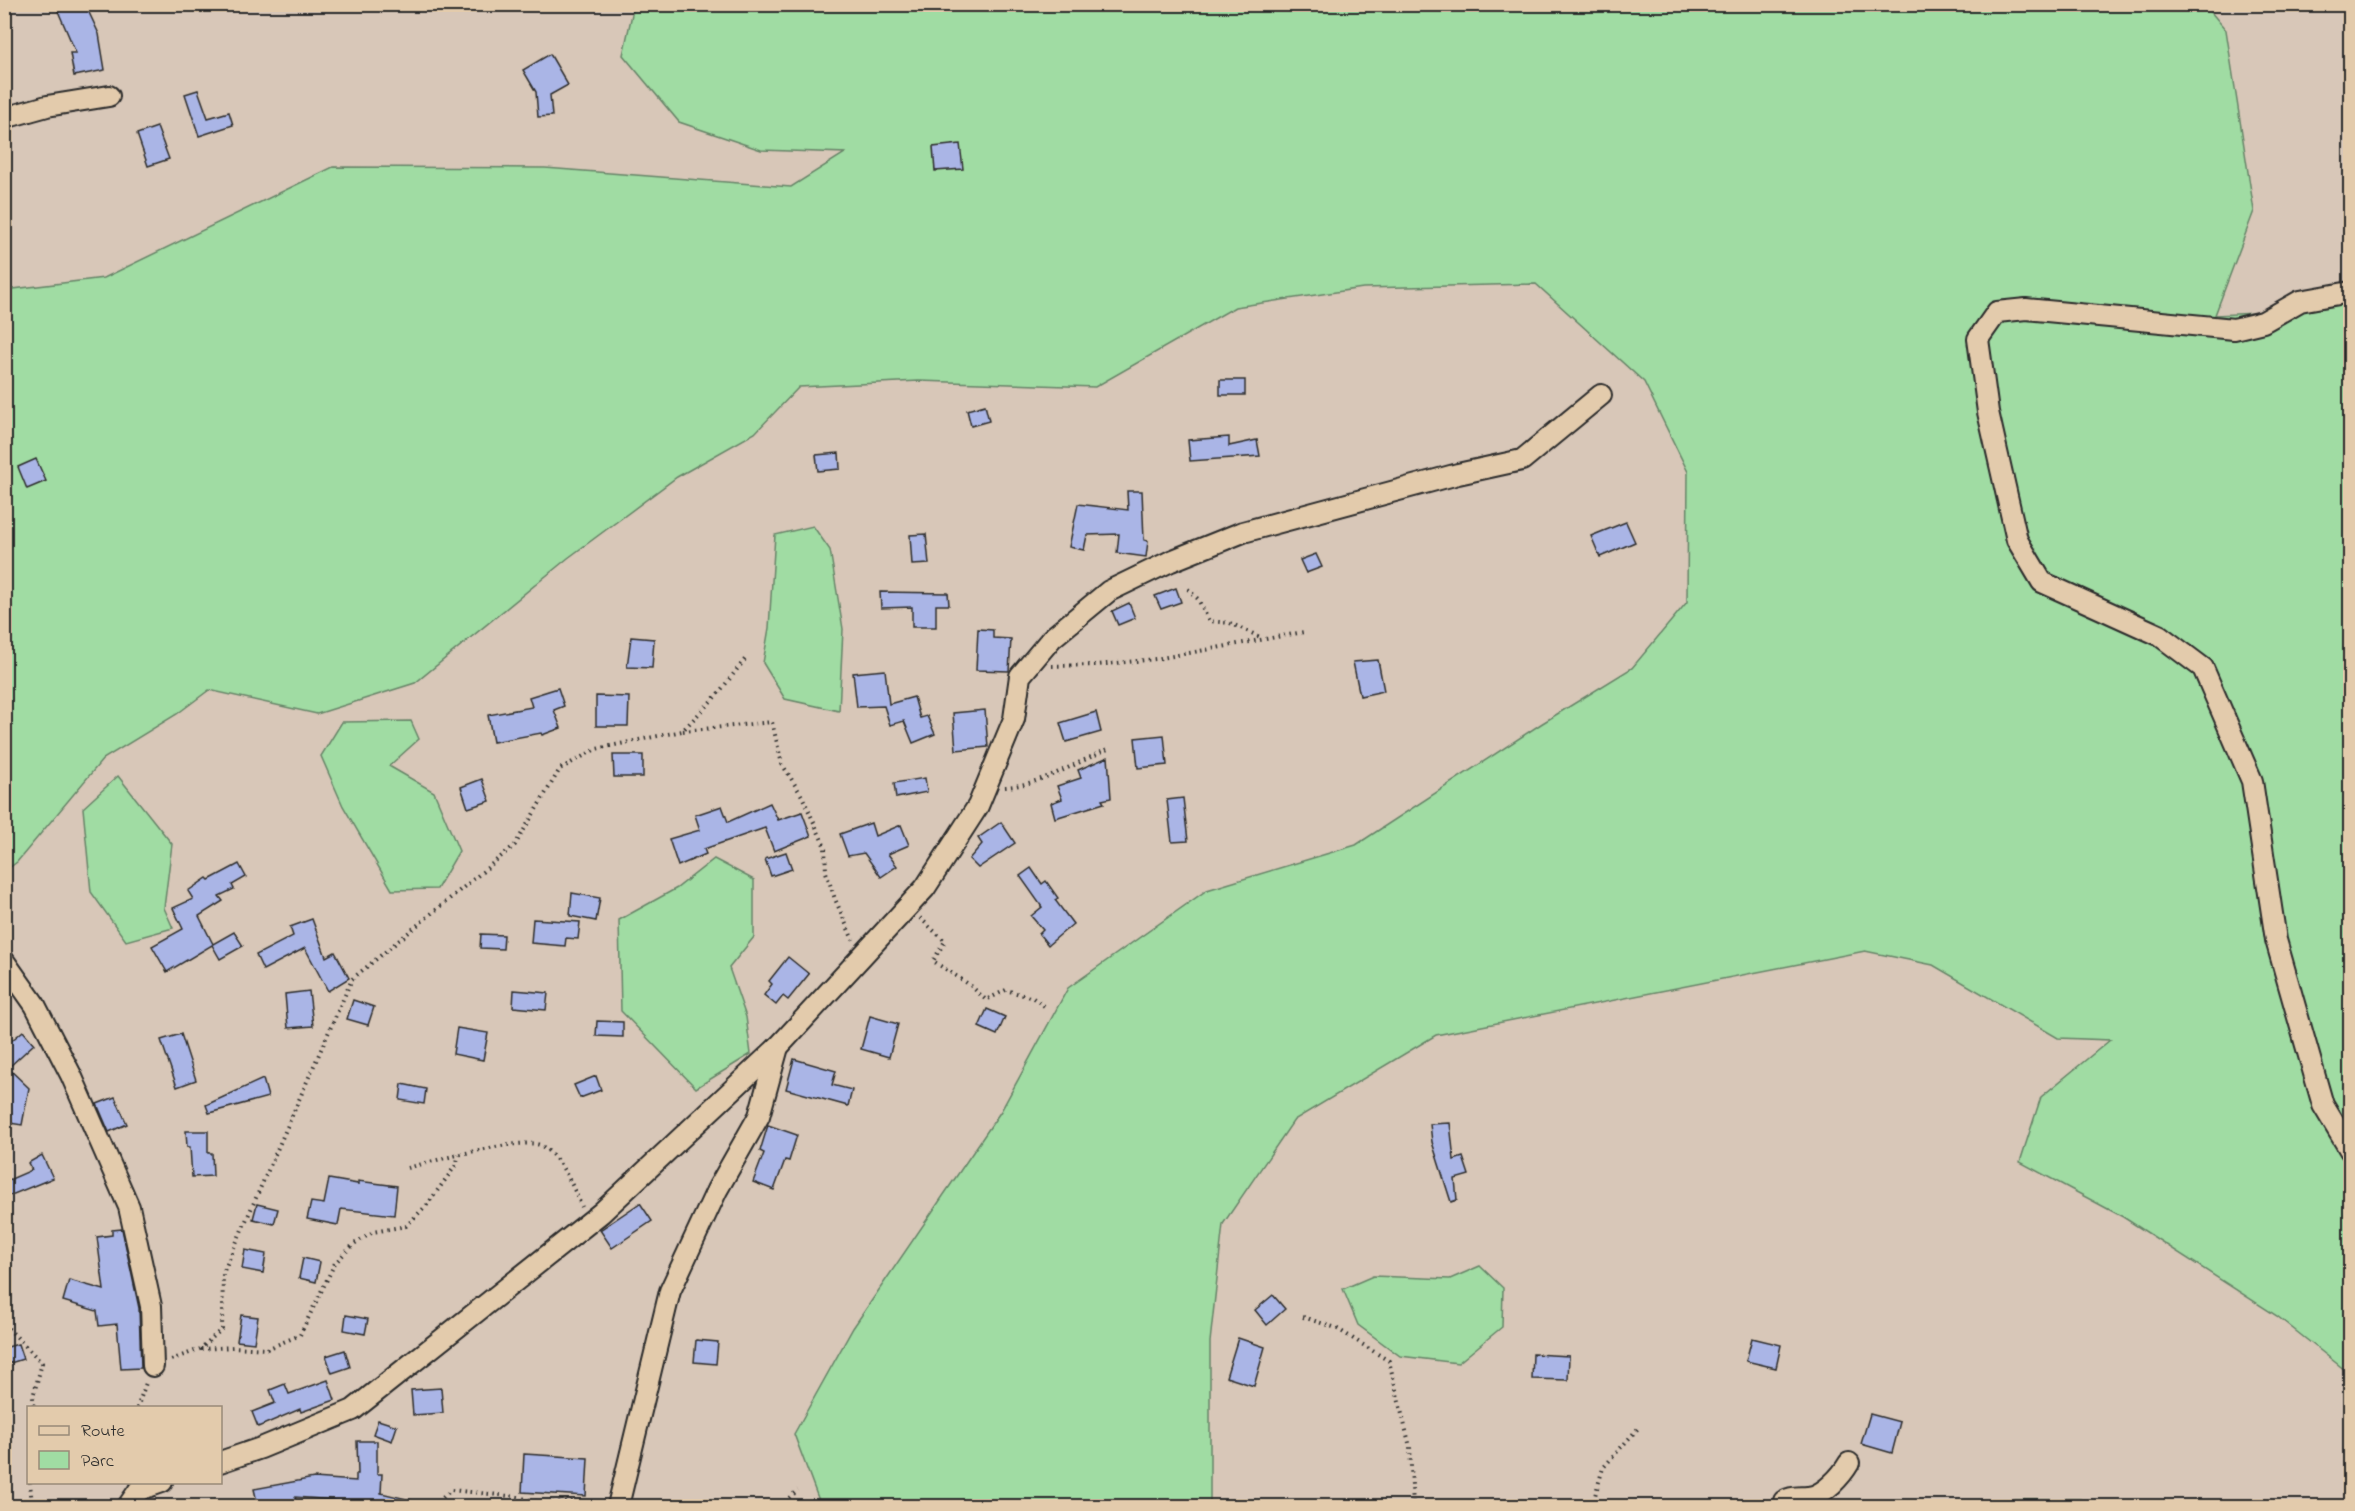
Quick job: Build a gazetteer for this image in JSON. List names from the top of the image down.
{
  "legend": ["Route", "Parc"]
}
